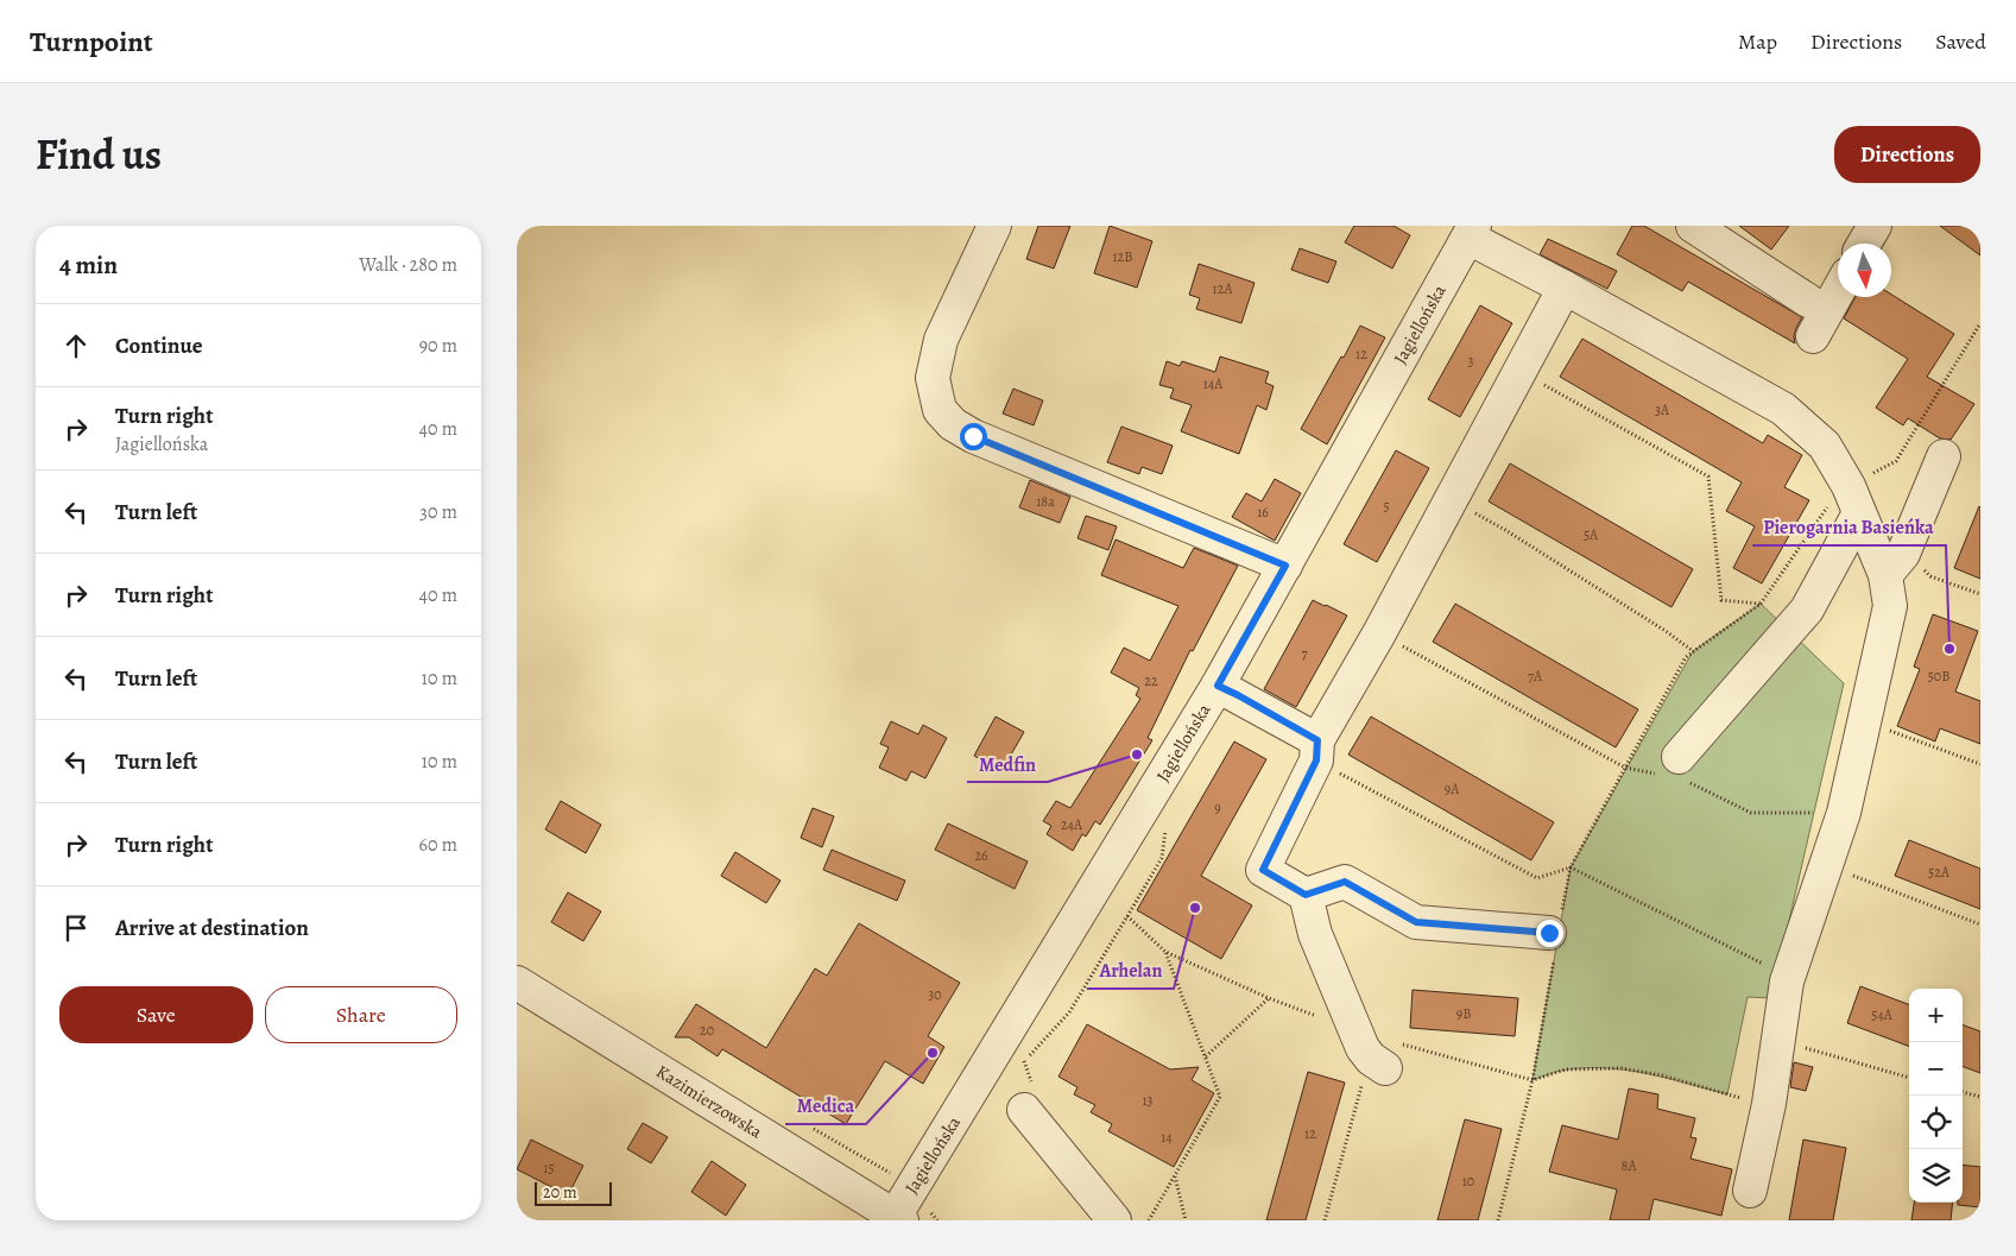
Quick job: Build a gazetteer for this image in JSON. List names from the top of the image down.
{
  "streets": {
    "street": ["Jagiellońska", "Kazimierzowska"]
  },
  "crossings": [
    ["Jagiellońska", "Kazimierzowska"]
  ],
  "places": [
    "Pierogarnia Basieńka",
    "Medfin",
    "Arhelan",
    "Medica"
  ],
  "house_numbers": [
    "12B",
    "12A",
    "12",
    "3",
    "14A",
    "3A",
    "18a",
    "5",
    "16",
    "5A",
    "7",
    "7A",
    "50B",
    "22",
    "9A",
    "9",
    "24A",
    "26",
    "52A",
    "30",
    "9B",
    "54A",
    "20",
    "13",
    "12",
    "14",
    "8A",
    "15",
    "10"
  ],
  "scale_bar": "20 m",
  "north": "bottom",
  "page": {
    "header": "Turnpoint",
    "nav": ["Map", "Directions", "Saved"],
    "title": "Find us",
    "buttons": [
      "Directions",
      ["Save", "Share"]
    ],
    "heading": ["4 min", "Walk · 280 m"],
    "list": [
      ["Continue", "90 m"],
      ["Turn right", "Jagiellońska", "40 m"],
      ["Turn left", "30 m"],
      ["Turn right", "40 m"],
      ["Turn left", "10 m"],
      ["Turn left", "10 m"],
      ["Turn right", "60 m"],
      "Arrive at destination"
    ],
    "map_buttons": ["+", "−"],
    "scale": "20 m"
  }
}
